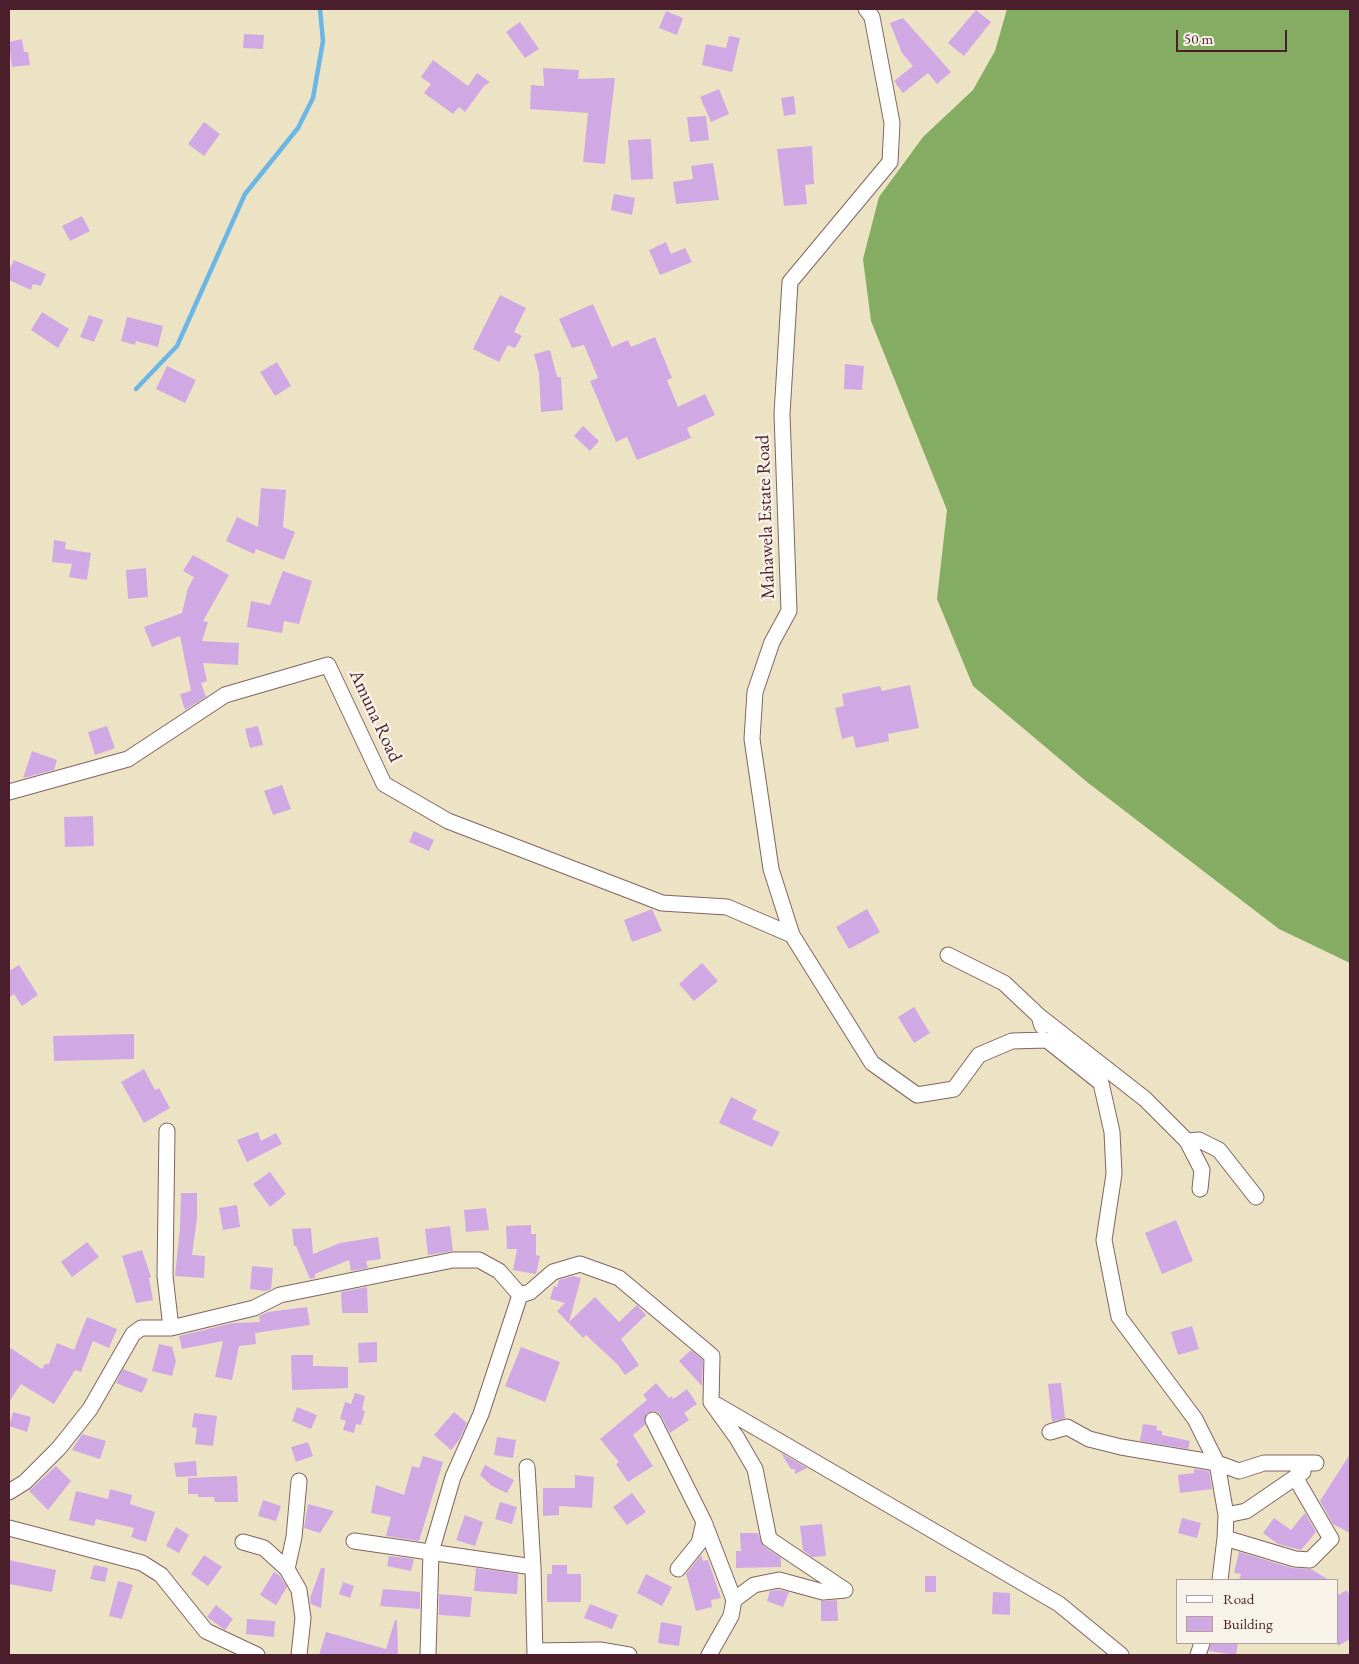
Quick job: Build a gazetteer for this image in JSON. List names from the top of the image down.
{
  "streets": {
    "street": ["Mahawela Estate Road", "Amuna Road"]
  },
  "crossings": [
    ["Mahawela Estate Road", "Amuna Road"]
  ],
  "legend": ["Road", "Building"],
  "scale_bar": "50 m"
}
